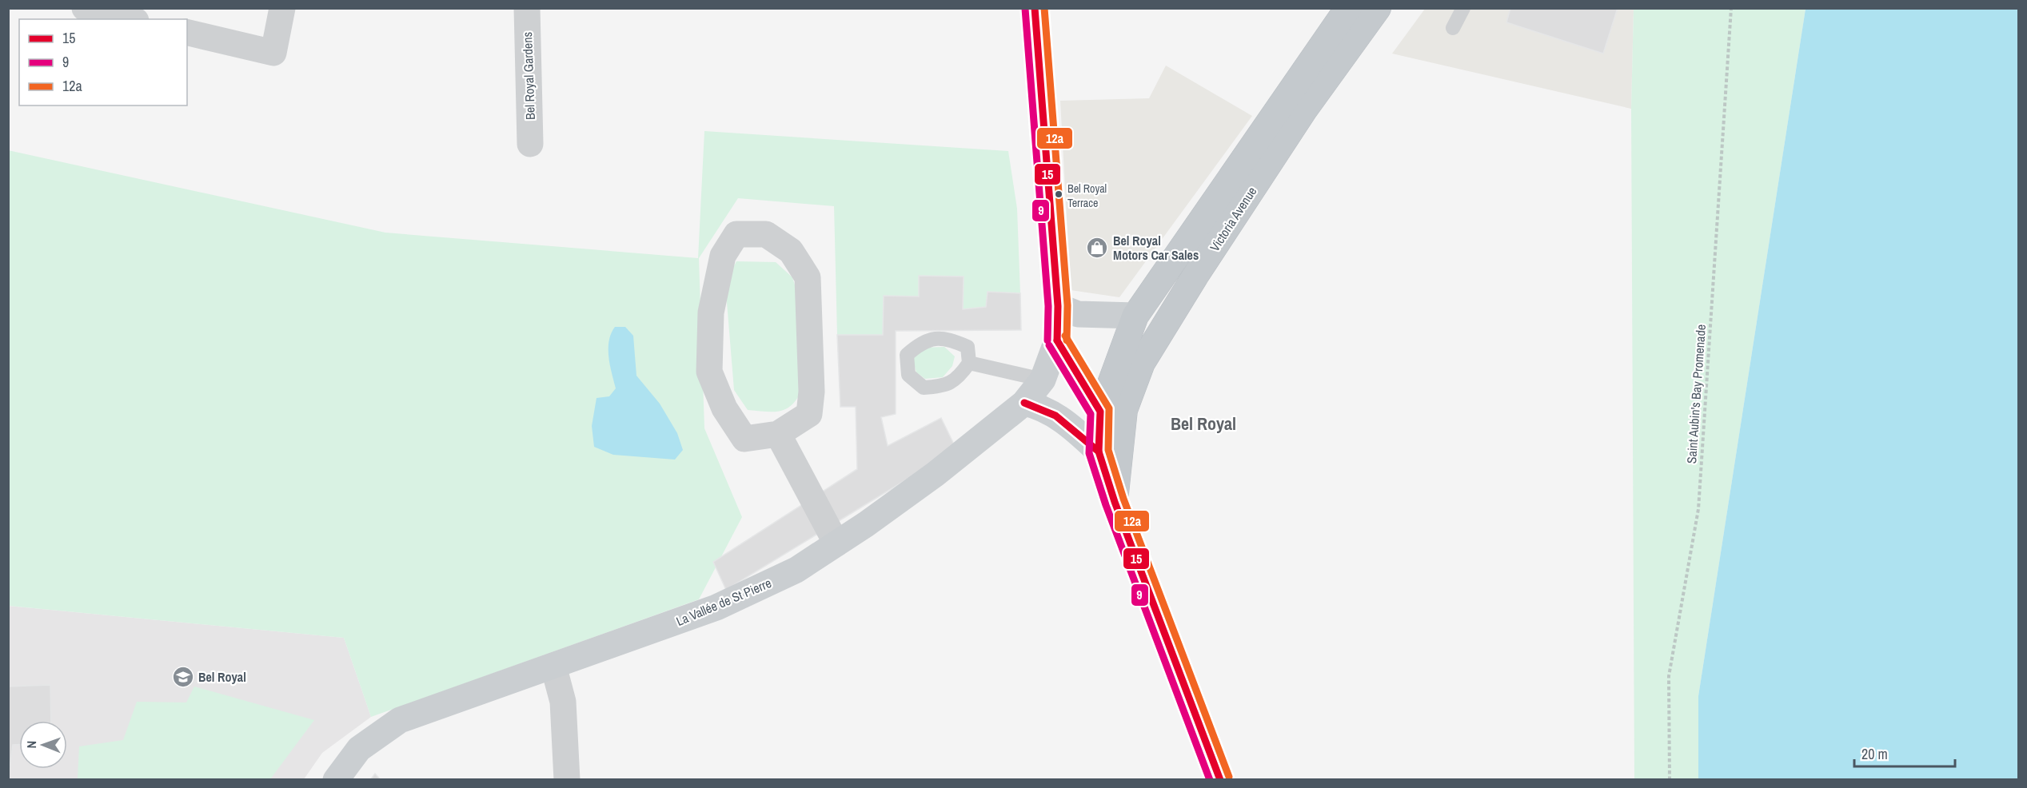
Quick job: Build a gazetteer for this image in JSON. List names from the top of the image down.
{
  "streets": {
    "highway": ["Victoria Avenue"],
    "main road": ["La Vallée de St Pierre"],
    "street": ["Bel Royal Gardens"],
    "path": ["Saint Aubin's Bay Promenade"]
  },
  "districts": ["Bel Royal"],
  "places": {
    "other": ["Bel Royal Terrace"],
    "shop": ["Bel Royal Motors Car Sales"],
    "school or university": ["Bel Royal"]
  },
  "lines": ["transit line 15", "transit line 12a", "transit line 9"],
  "legend": ["15", "9", "12a"],
  "scale_bar": "20 m",
  "north": "left"
}
